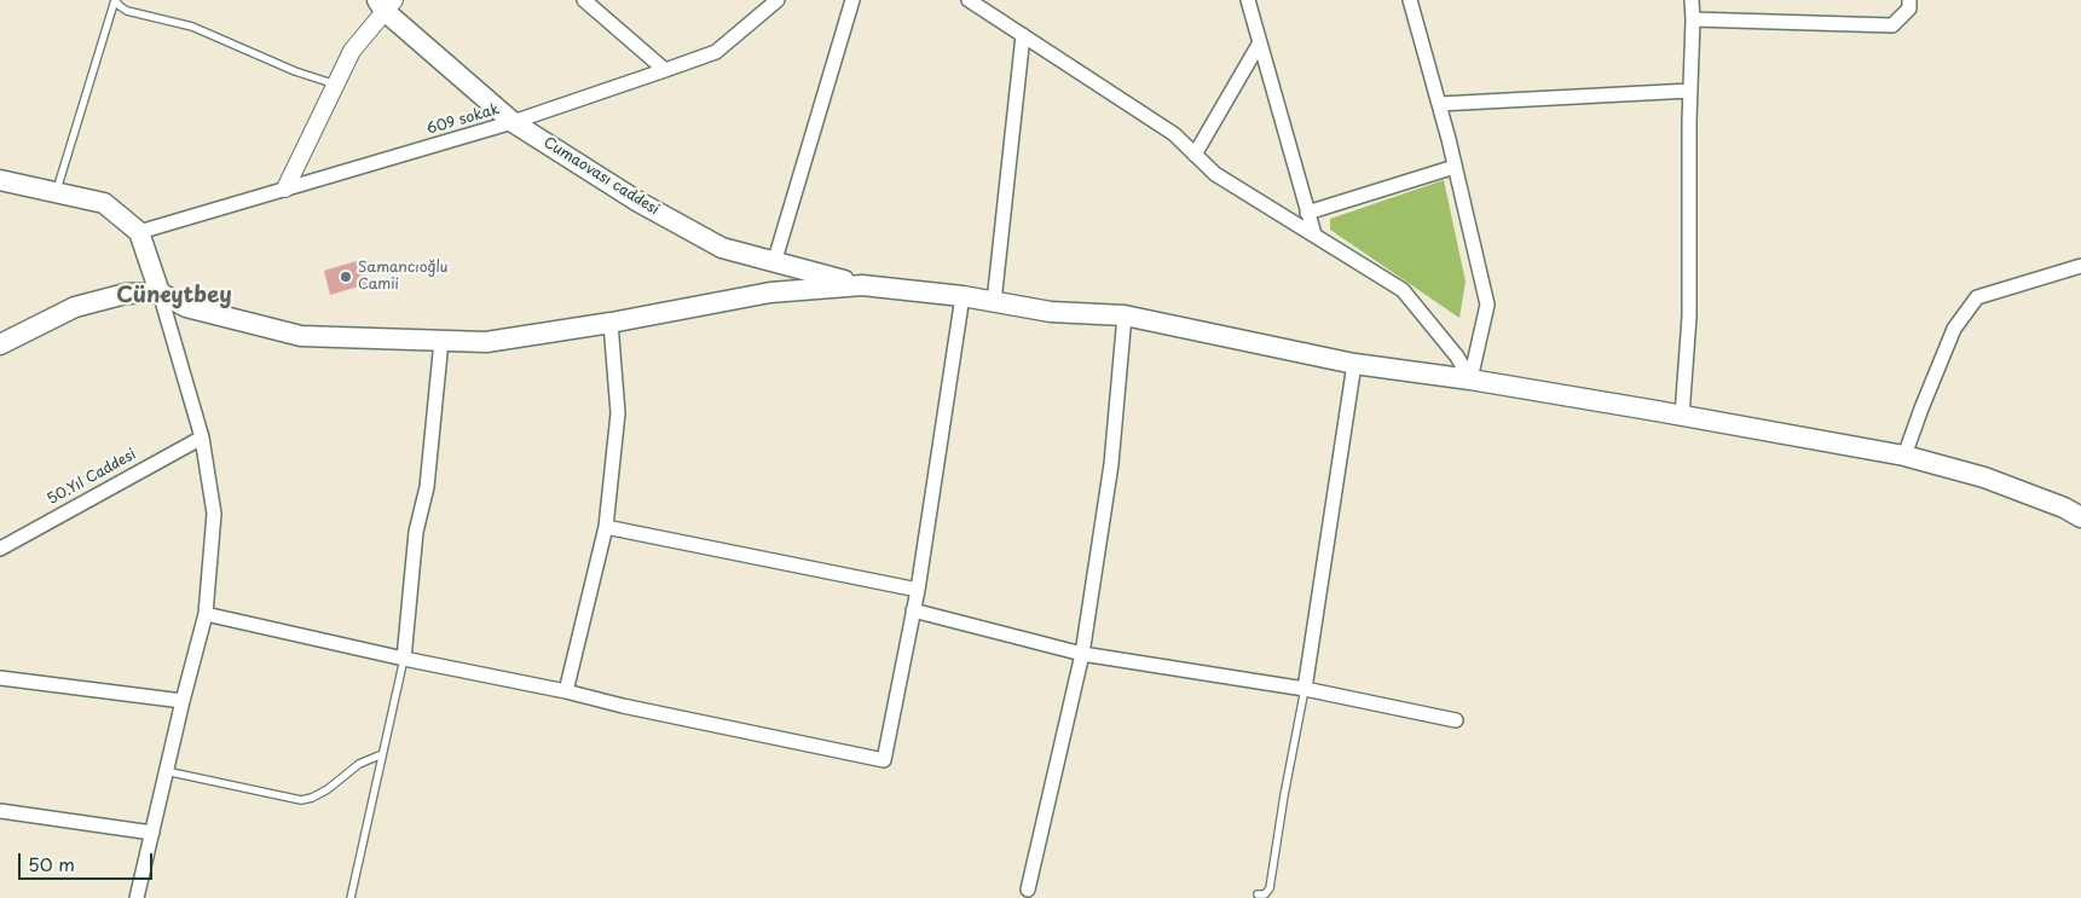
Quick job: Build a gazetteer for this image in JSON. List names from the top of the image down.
{
  "streets": {
    "main road": ["Cumaovası caddesi"],
    "street": ["609 sokak", "50.Yıl Caddesi"]
  },
  "crossings": [
    ["609 sokak", "Cumaovası caddesi"]
  ],
  "districts": ["Cüneytbey"],
  "places": ["Samancıoğlu Camii"],
  "scale_bar": "50 m"
}
